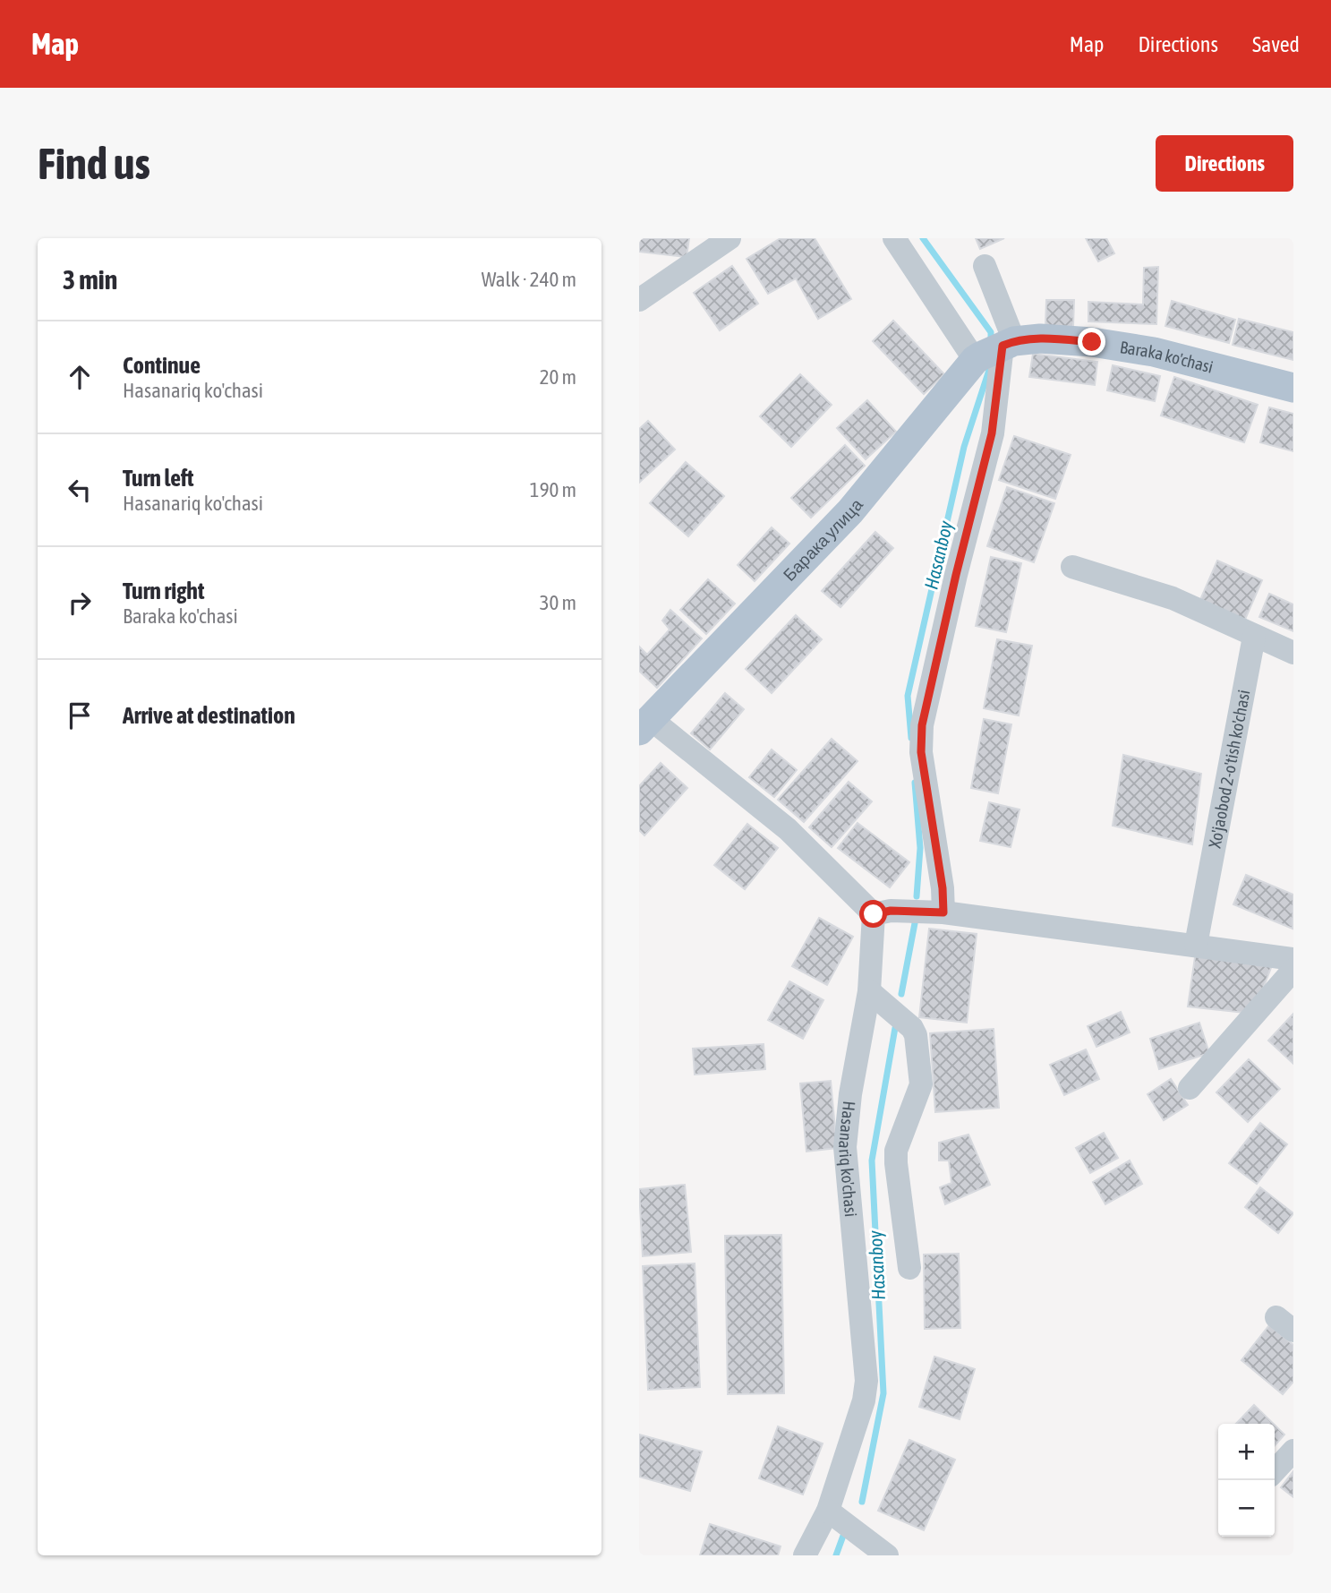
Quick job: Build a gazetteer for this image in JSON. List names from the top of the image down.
{
  "streets": {
    "main road": ["Baraka ko'chasi", "Барака улица"],
    "street": ["Xo'jaobod 2-o'tish ko'chasi", "Hasanariq ko'chasi"]
  },
  "crossings": [
    ["Baraka ko'chasi", "Барака улица"]
  ],
  "water": ["Hasanboy"],
  "page": {
    "header": "Map",
    "nav": ["Map", "Directions", "Saved"],
    "buttons": "Directions",
    "title": "Find us",
    "heading": ["3 min", "Walk · 240 m"],
    "list": [
      ["Continue", "Hasanariq ko'chasi", "20 m"],
      ["Turn left", "Hasanariq ko'chasi", "190 m"],
      ["Turn right", "Baraka ko'chasi", "30 m"],
      "Arrive at destination"
    ],
    "map_buttons": ["+", "−"]
  }
}
